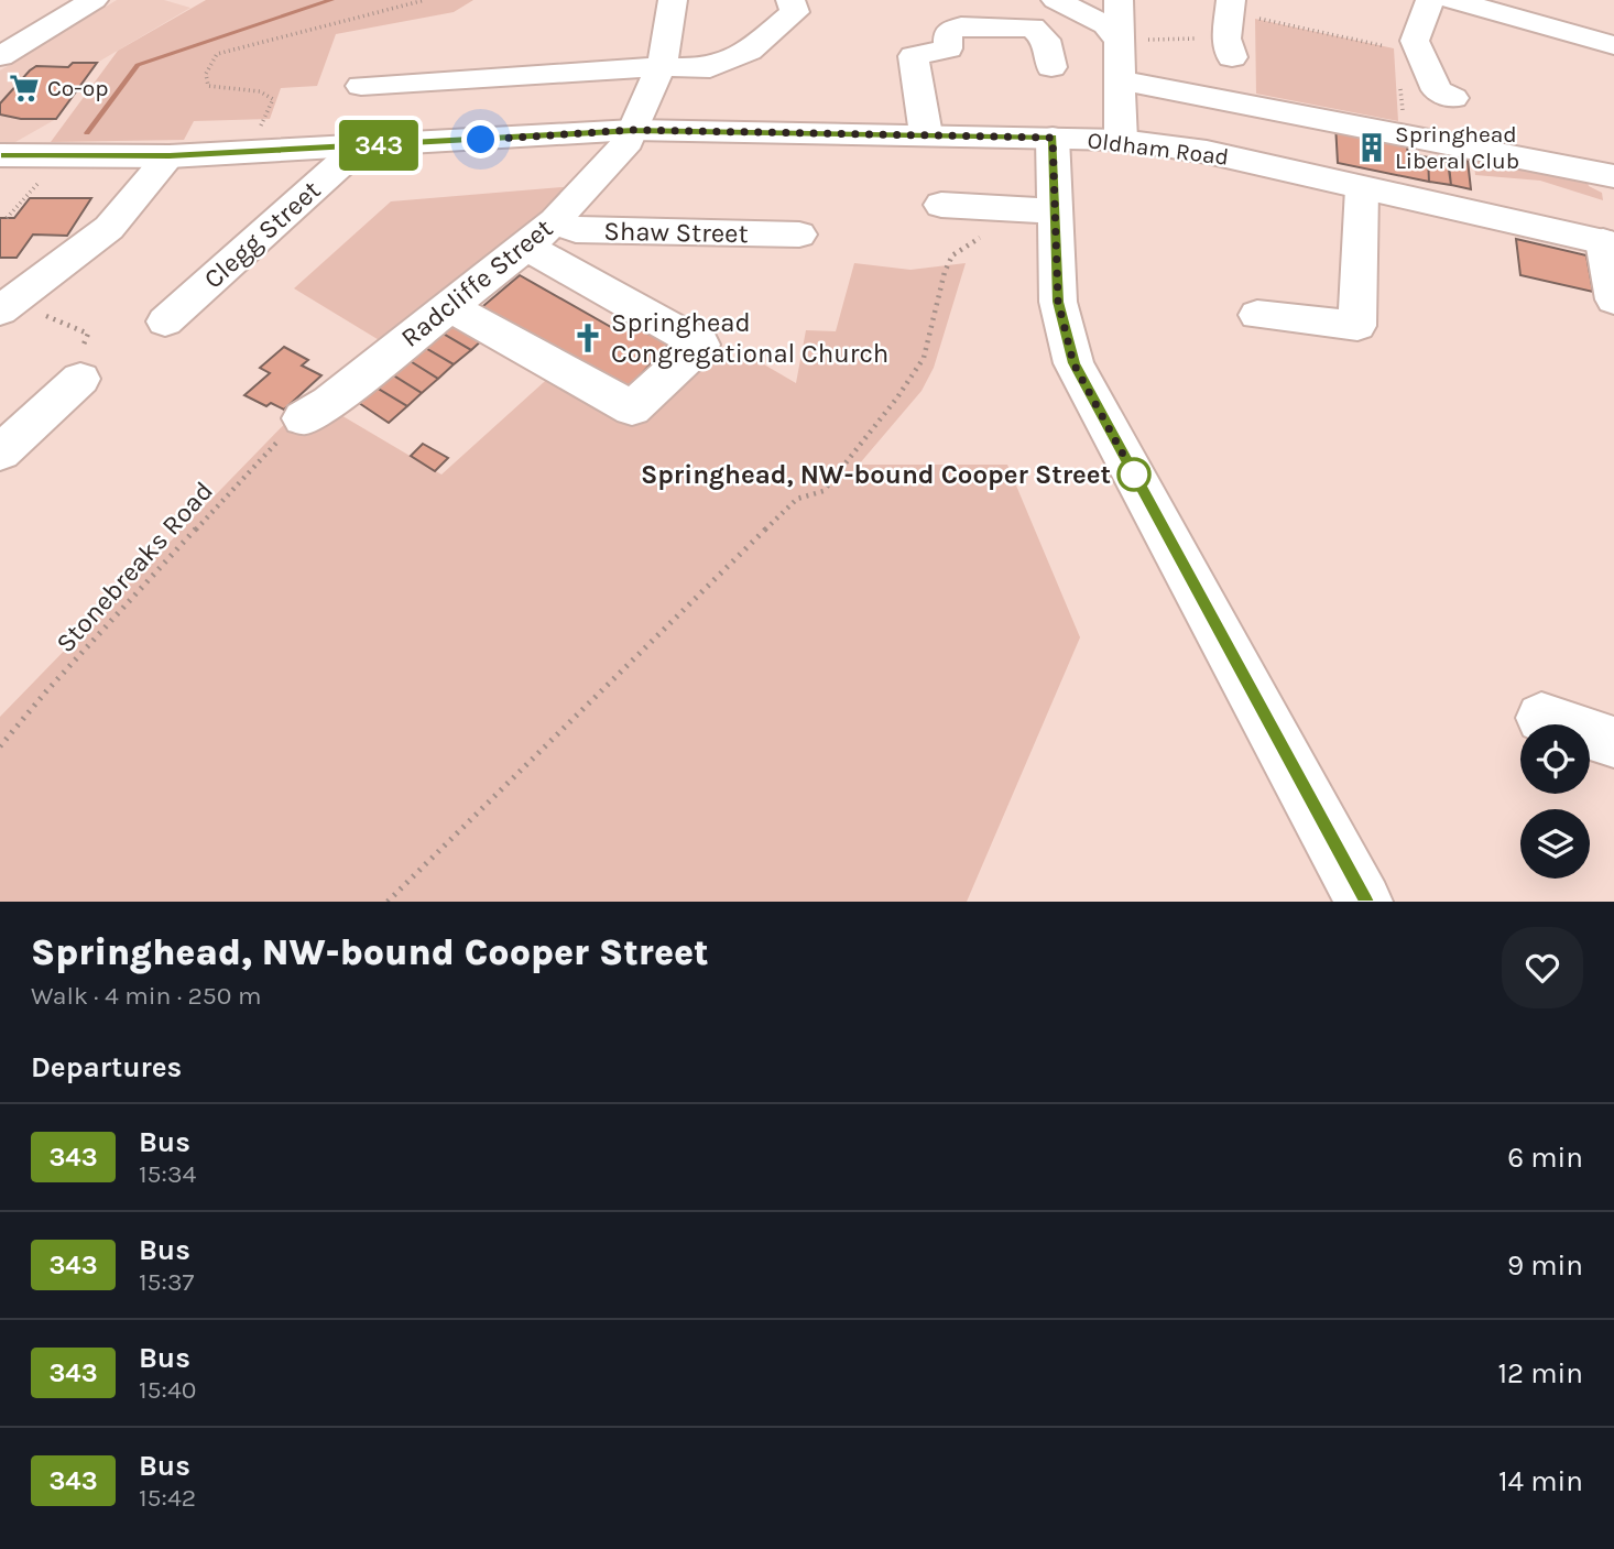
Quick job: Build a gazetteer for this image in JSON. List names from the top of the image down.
{
  "streets": {
    "street": [
      "Oldham Road",
      "Shaw Street",
      "Clegg Street",
      "Radcliffe Street"
    ],
    "path": ["Stonebreaks Road"]
  },
  "crossings": [
    ["Oldham Road", "Clegg Street"],
    ["Oldham Road", "Radcliffe Street"],
    ["Shaw Street", "Radcliffe Street"],
    ["Radcliffe Street", "Stonebreaks Road"]
  ],
  "places": {
    "supermarket": ["Co-op"],
    "building": ["Springhead Liberal Club"],
    "church": ["Springhead Congregational Church"],
    "other": ["Springhead, NW-bound Cooper Street"]
  },
  "lines": ["bus line 343"],
  "page": {
    "on_map": "343",
    "heading": [
      ["Springhead, NW-bound Cooper Street", "Walk · 4 min · 250 m"],
      "Departures"
    ],
    "list": [
      {
        "mark": "343",
        "name": "Bus",
        "note": "15:34",
        "value": "6 min"
      },
      {
        "mark": "343",
        "name": "Bus",
        "note": "15:37",
        "value": "9 min"
      },
      {
        "mark": "343",
        "name": "Bus",
        "note": "15:40",
        "value": "12 min"
      },
      {
        "mark": "343",
        "name": "Bus",
        "note": "15:42",
        "value": "14 min"
      }
    ]
  }
}
